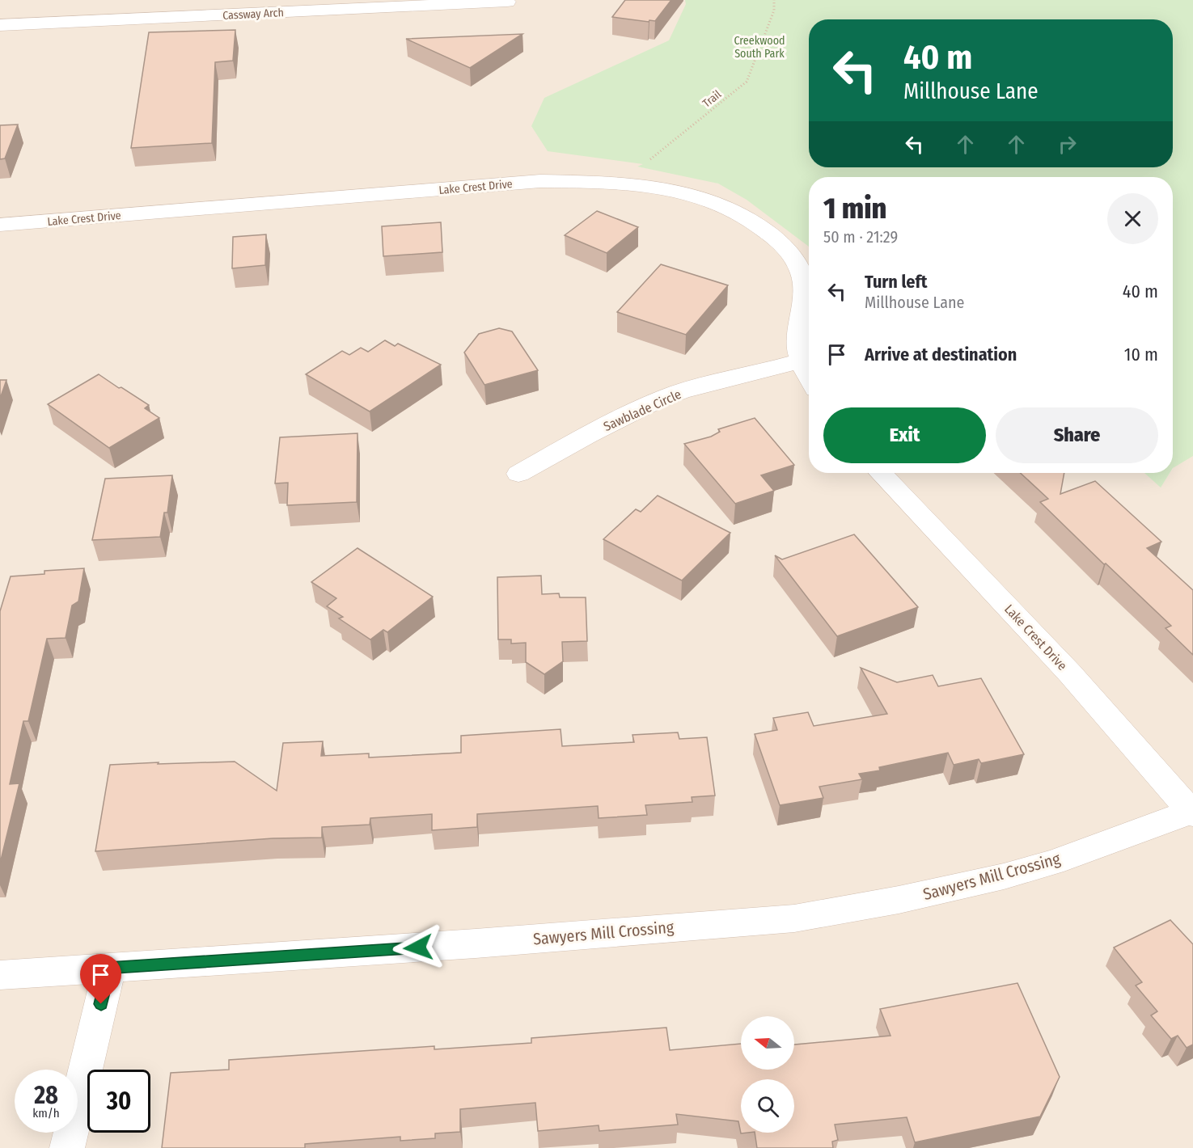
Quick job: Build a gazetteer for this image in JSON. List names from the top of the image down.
{
  "streets": {
    "street": [
      "Cassway Arch",
      "Lake Crest Drive",
      "Sawblade Circle",
      "Sawyers Mill Crossing"
    ],
    "path": ["Trail"]
  },
  "crossings": [
    ["Trail", "Lake Crest Drive"],
    ["Lake Crest Drive", "Sawblade Circle"],
    ["Lake Crest Drive", "Sawyers Mill Crossing"]
  ],
  "parks": ["Creekwood South Park"],
  "north": "left",
  "page": {
    "turn": ["40 m", "Millhouse Lane"],
    "heading": ["1 min", "50 m · 21:29"],
    "list": [
      {
        "name": "Turn left",
        "note": "Millhouse Lane",
        "value": "40 m"
      },
      {
        "name": "Arrive at destination",
        "value": "10 m"
      }
    ],
    "buttons": ["Exit", "Share"],
    "speed": "28 km/h",
    "limit": "30"
  }
}
